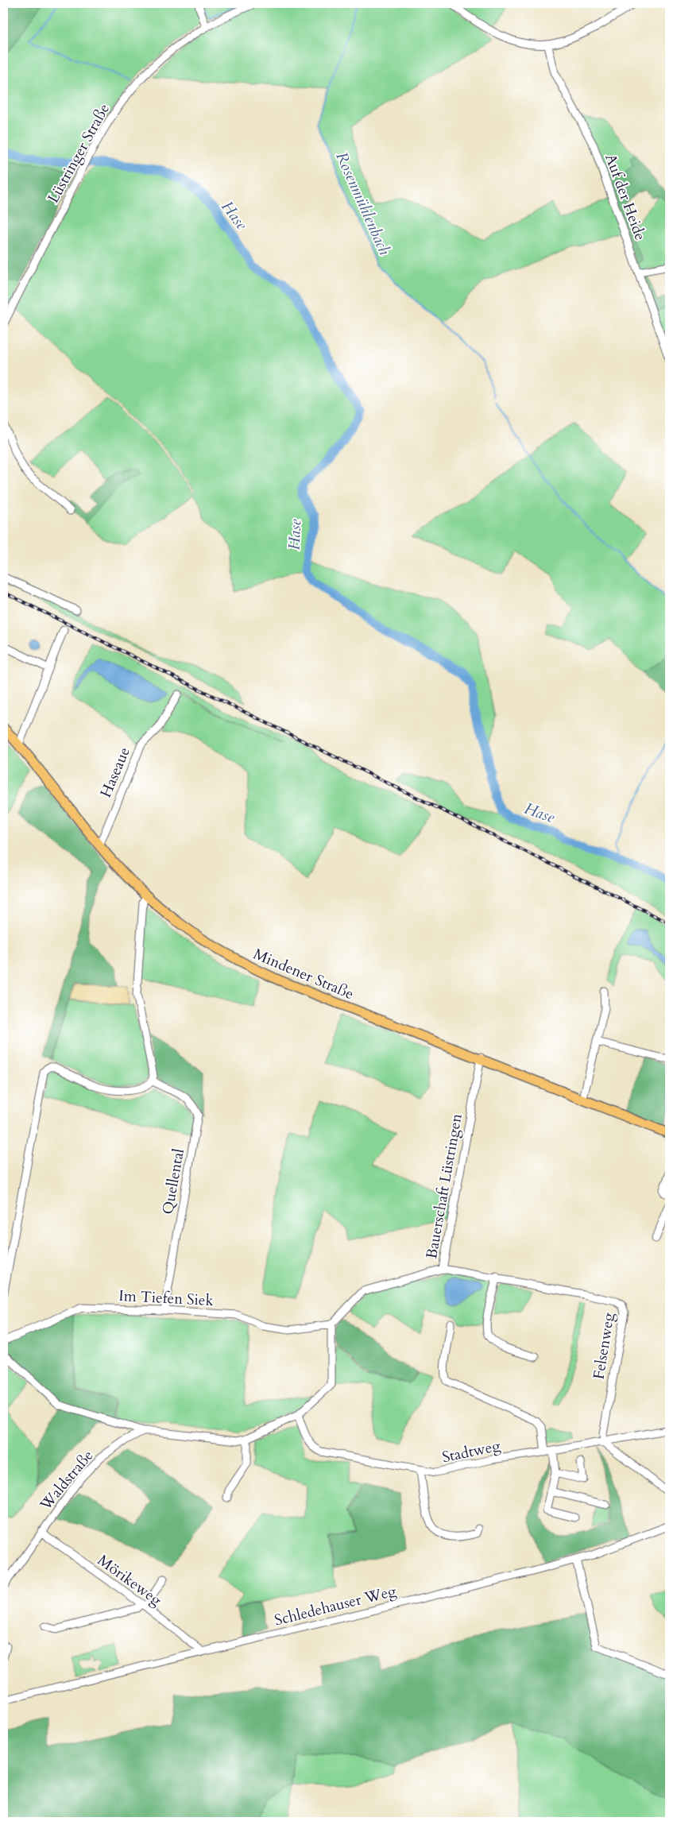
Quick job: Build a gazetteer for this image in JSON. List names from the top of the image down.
{
  "streets": {
    "main road": ["Mindener Straße"],
    "street": [
      "Lüstringer Straße",
      "Auf der Heide",
      "Haseaue",
      "Quellental",
      "Bauerschaft Lüstringen",
      "Im Tiefen Siek",
      "Felsenweg",
      "Stadtweg",
      "Waldstraße",
      "Mörikeweg",
      "Schledehauser Weg"
    ]
  },
  "crossings": [
    ["Haseaue", "Mindener Straße"],
    ["Mindener Straße", "Bauerschaft Lüstringen"],
    ["Quellental", "Im Tiefen Siek"],
    ["Bauerschaft Lüstringen", "Im Tiefen Siek"],
    ["Bauerschaft Lüstringen", "Felsenweg"],
    ["Felsenweg", "Stadtweg"],
    ["Waldstraße", "Mörikeweg"],
    ["Mörikeweg", "Schledehauser Weg"]
  ],
  "water": ["Rosenmühlenbach", "Hase"]
}
